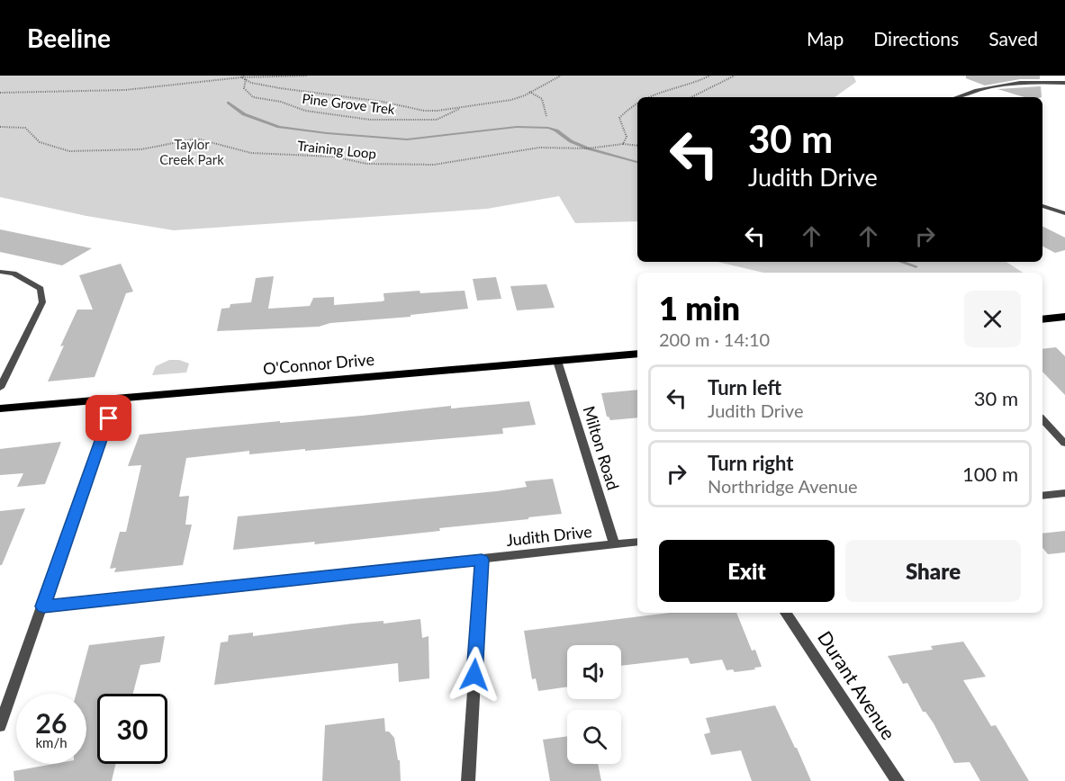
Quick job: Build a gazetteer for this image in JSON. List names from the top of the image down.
{
  "streets": {
    "main road": ["O'Connor Drive"],
    "street": ["Milton Road", "Judith Drive", "Durant Avenue"],
    "path": ["Pine Grove Trek", "Training Loop"]
  },
  "crossings": [
    ["O'Connor Drive", "Milton Road"],
    ["Milton Road", "Judith Drive"]
  ],
  "parks": ["Taylor Creek Park"],
  "page": {
    "header": "Beeline",
    "nav": ["Map", "Directions", "Saved"],
    "turn": ["30 m", "Judith Drive"],
    "heading": ["1 min", "200 m · 14:10"],
    "list": [
      {
        "name": "Turn left",
        "note": "Judith Drive",
        "value": "30 m"
      },
      {
        "name": "Turn right",
        "note": "Northridge Avenue",
        "value": "100 m"
      }
    ],
    "buttons": ["Exit", "Share"],
    "speed": "26 km/h",
    "limit": "30"
  }
}
